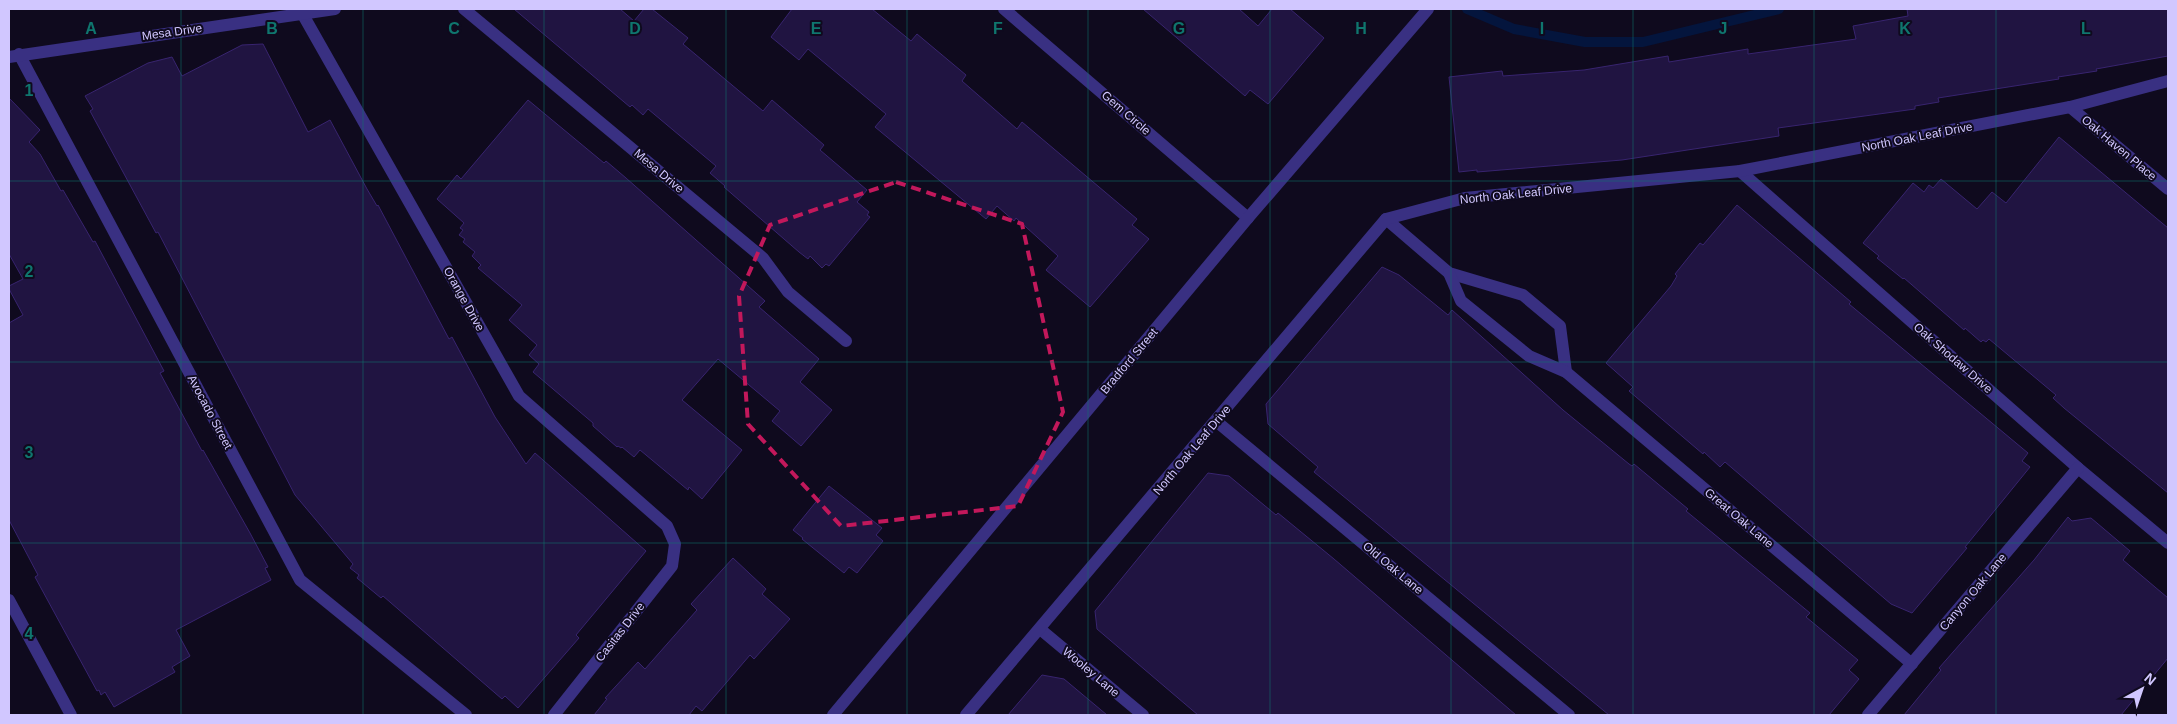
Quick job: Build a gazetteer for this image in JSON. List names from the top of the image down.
{
  "streets": {
    "street": [
      "Mesa Drive",
      "Gem Circle",
      "North Oak Leaf Drive",
      "Oak Haven Place",
      "Orange Drive",
      "Oak Shodaw Drive",
      "Bradford Street",
      "Avocado Street",
      "Great Oak Lane",
      "Old Oak Lane",
      "Canyon Oak Lane",
      "Casitas Drive",
      "Wooley Lane"
    ]
  },
  "crossings": [
    ["Mesa Drive", "Orange Drive"],
    ["Mesa Drive", "Avocado Street"],
    ["Gem Circle", "Bradford Street"],
    ["North Oak Leaf Drive", "Oak Haven Place"],
    ["North Oak Leaf Drive", "Oak Shodaw Drive"],
    ["North Oak Leaf Drive", "Great Oak Lane"],
    ["North Oak Leaf Drive", "Old Oak Lane"],
    ["North Oak Leaf Drive", "Wooley Lane"],
    ["Orange Drive", "Casitas Drive"],
    ["Oak Shodaw Drive", "Canyon Oak Lane"],
    ["Great Oak Lane", "Canyon Oak Lane"]
  ],
  "north": "top right",
  "grid": {
    "columns": [
      "A",
      "B",
      "C",
      "D",
      "E",
      "F",
      "G",
      "H",
      "I",
      "J",
      "K",
      "L"
    ],
    "rows": [
      "1",
      "2",
      "3",
      "4"
    ]
  }
}
